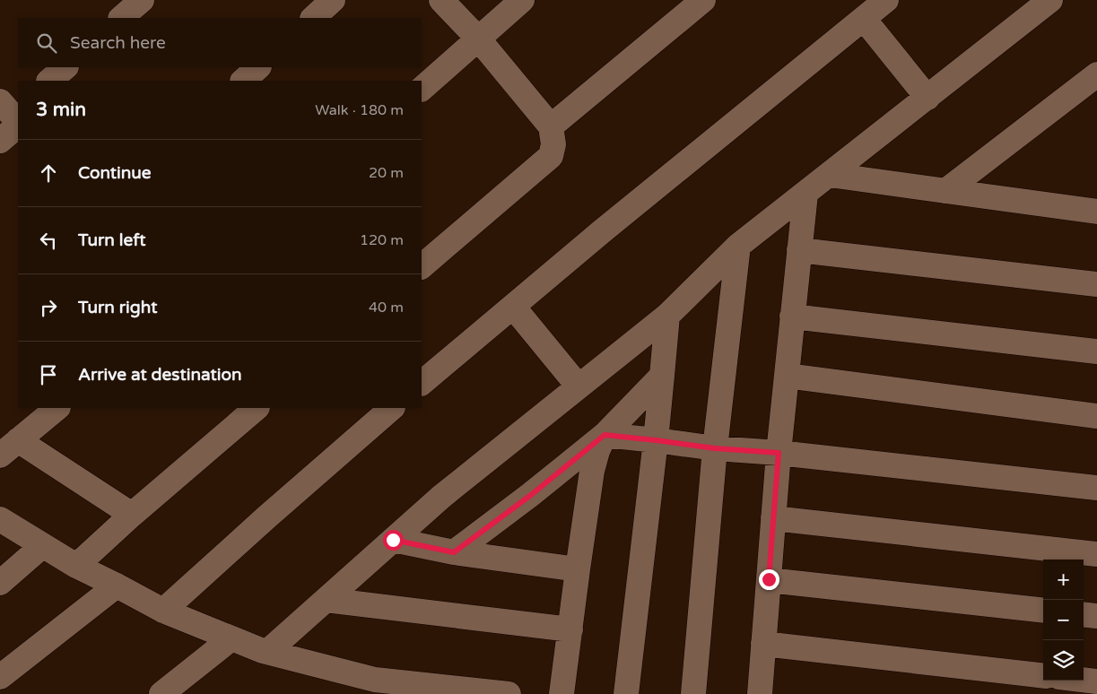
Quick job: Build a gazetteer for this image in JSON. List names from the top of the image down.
{
  "page": {
    "search": "Search here",
    "heading": ["3 min", "Walk · 180 m"],
    "list": [
      ["Continue", "20 m"],
      ["Turn left", "120 m"],
      ["Turn right", "40 m"],
      "Arrive at destination"
    ],
    "map_buttons": ["+", "−"]
  }
}
